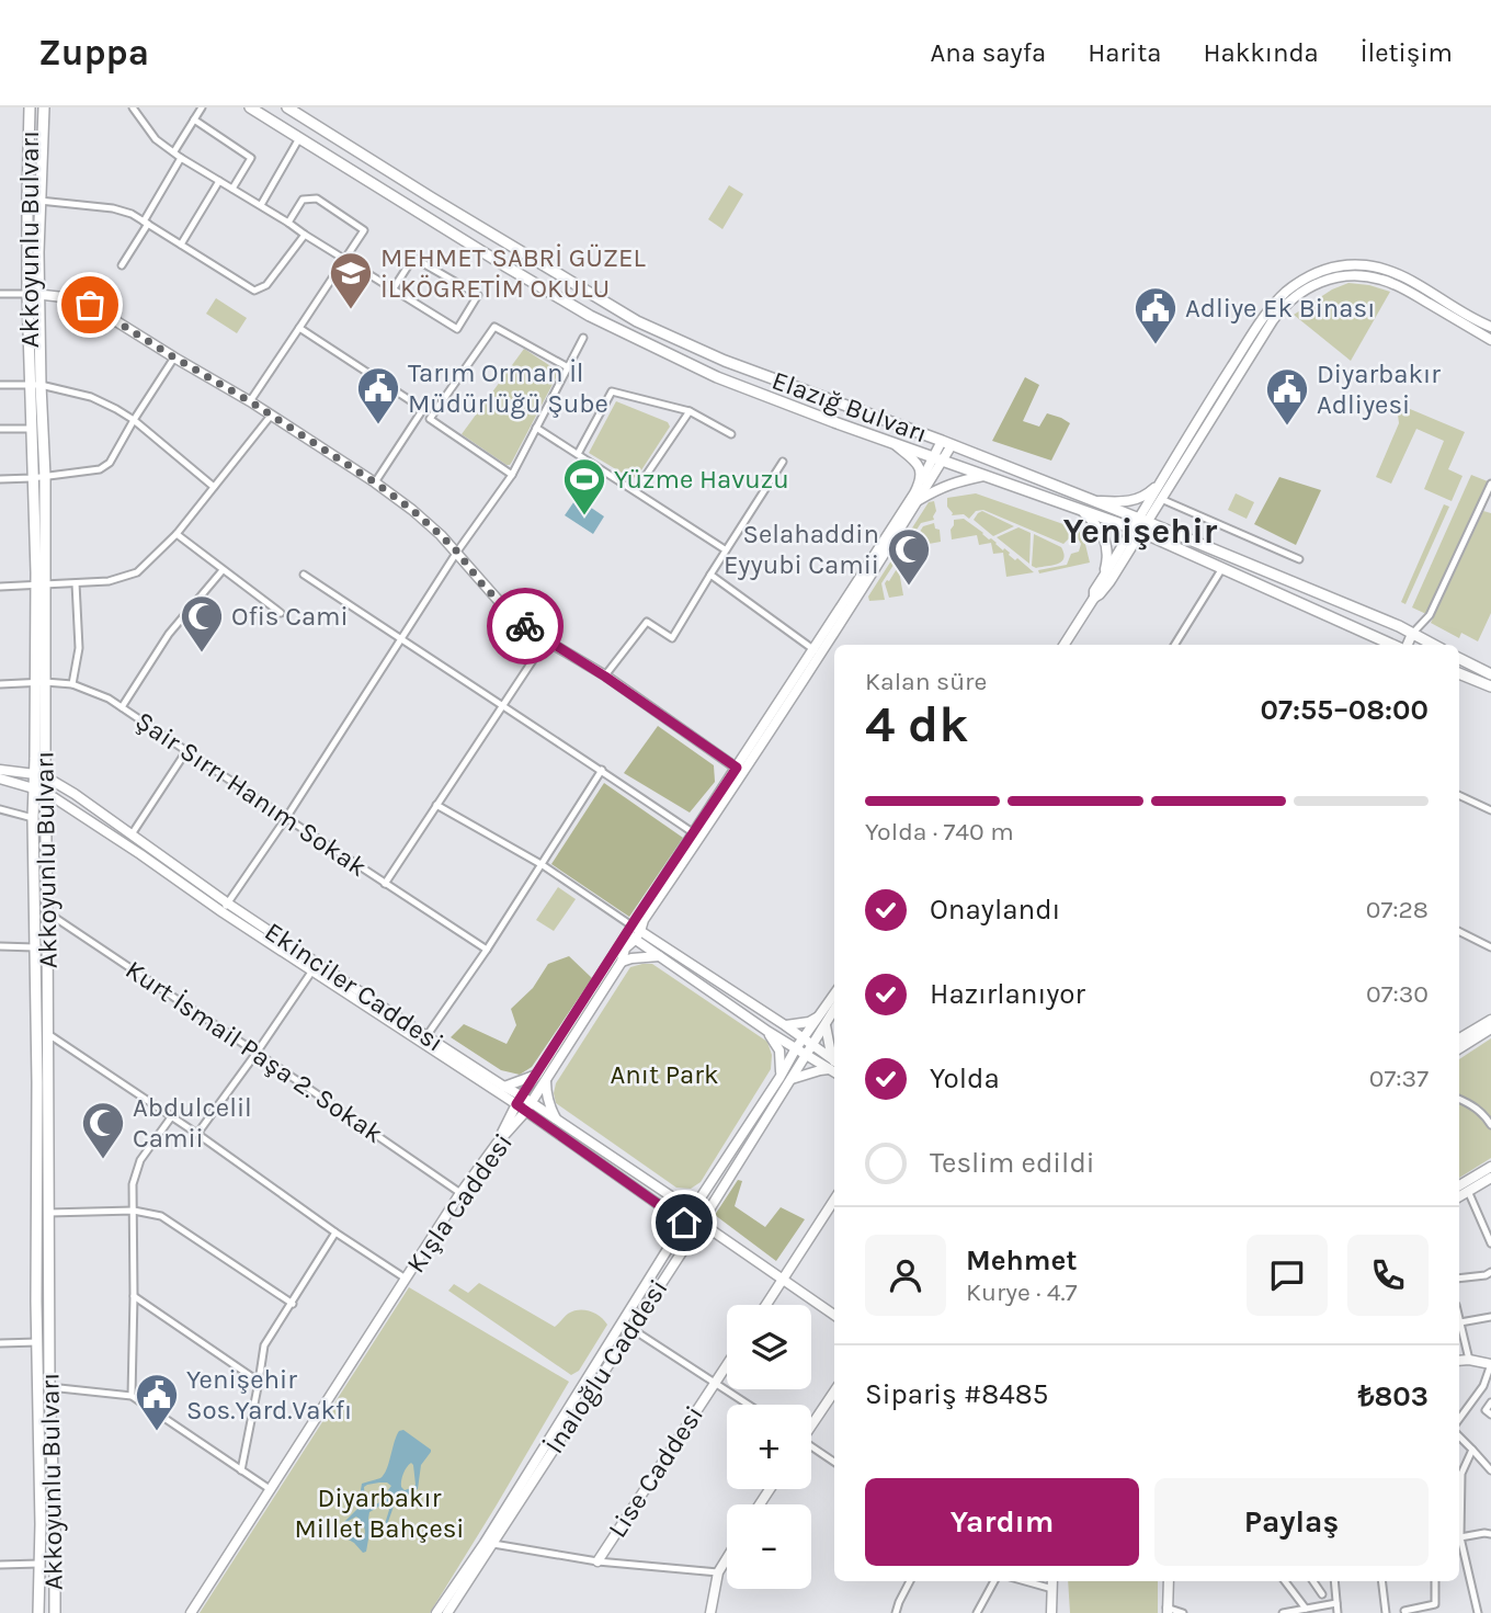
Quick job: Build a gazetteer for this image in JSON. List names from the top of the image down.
{
  "streets": {
    "main road": ["Akkoyunlu Bulvarı", "Elazığ Bulvarı"],
    "street": [
      "Şair Sırrı Hanım Sokak",
      "Ekinciler Caddesi",
      "Kurt İsmail Paşa 2. Sokak",
      "Kışla Caddesi",
      "İnaloğlu Caddesi",
      "Lise Caddesi"
    ]
  },
  "crossings": [
    ["Akkoyunlu Bulvarı", "Şair Sırrı Hanım Sokak"],
    ["Akkoyunlu Bulvarı", "Ekinciler Caddesi"],
    ["Akkoyunlu Bulvarı", "Kurt İsmail Paşa 2. Sokak"],
    ["Ekinciler Caddesi", "Kışla Caddesi"],
    ["Ekinciler Caddesi", "İnaloğlu Caddesi"],
    ["Kurt İsmail Paşa 2. Sokak", "Kışla Caddesi"],
    ["Kışla Caddesi", "İnaloğlu Caddesi"]
  ],
  "districts": ["Yenişehir"],
  "parks": ["Anıt Park", "Diyarbakır Millet Bahçesi"],
  "places": {
    "school or university": ["MEHMET SABRİ GÜZEL İLKÖGRETİM OKULU"],
    "public building": [
      "Adliye Ek Binası",
      "Tarım Orman İl Müdürlüğü Şube",
      "Diyarbakır Adliyesi",
      "Yenişehir Sos.Yard.Vakfı"
    ],
    "sports": ["Yüzme Havuzu"],
    "mosque": ["Selahaddin Eyyubi Camii", "Ofis Cami", "Abdulcelil Camii"]
  },
  "page": {
    "header": "Zuppa",
    "nav": [
      "Ana sayfa",
      "Harita",
      "Hakkında",
      "İletişim"
    ],
    "heading": ["4 dk", "Kalan süre", "07:55–08:00"],
    "panel": [
      "Mehmet",
      "Kurye · 4.7",
      "Sipariş #8485",
      "₺803"
    ],
    "bar": "Yolda · 740 m",
    "list": [
      ["Onaylandı", "07:28"],
      ["Hazırlanıyor", "07:30"],
      ["Yolda", "07:37"],
      "Teslim edildi"
    ],
    "map_buttons": ["+", "−"],
    "buttons": ["Yardım", "Paylaş"]
  }
}
